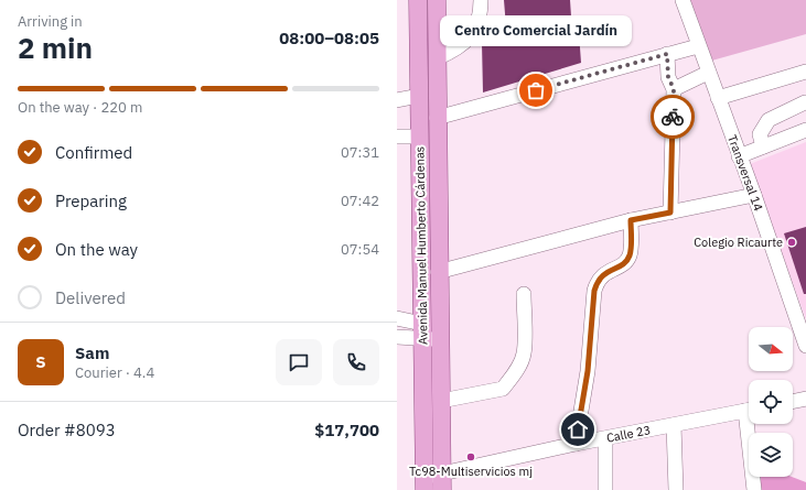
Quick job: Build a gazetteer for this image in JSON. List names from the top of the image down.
{
  "streets": {
    "main road": ["Avenida Manuel Humberto Cárdenas"],
    "street": ["Transversal 14", "Calle 23"]
  },
  "crossings": [
    ["Avenida Manuel Humberto Cárdenas", "Calle 23"]
  ],
  "places": ["Centro Comercial Jardín", "Colegio Ricaurte", "Tc98-Multiservicios mj"],
  "north": "right",
  "page": {
    "heading": ["2 min", "Arriving in", "08:00–08:05"],
    "panel": [
      "Sam",
      "Courier · 4.4",
      "Order #8093",
      "$17,700"
    ],
    "bubble": "Centro Comercial Jardín",
    "bar": "On the way · 220 m",
    "list": [
      ["Confirmed", "07:31"],
      ["Preparing", "07:42"],
      ["On the way", "07:54"],
      "Delivered"
    ],
    "round": "S"
  }
}
